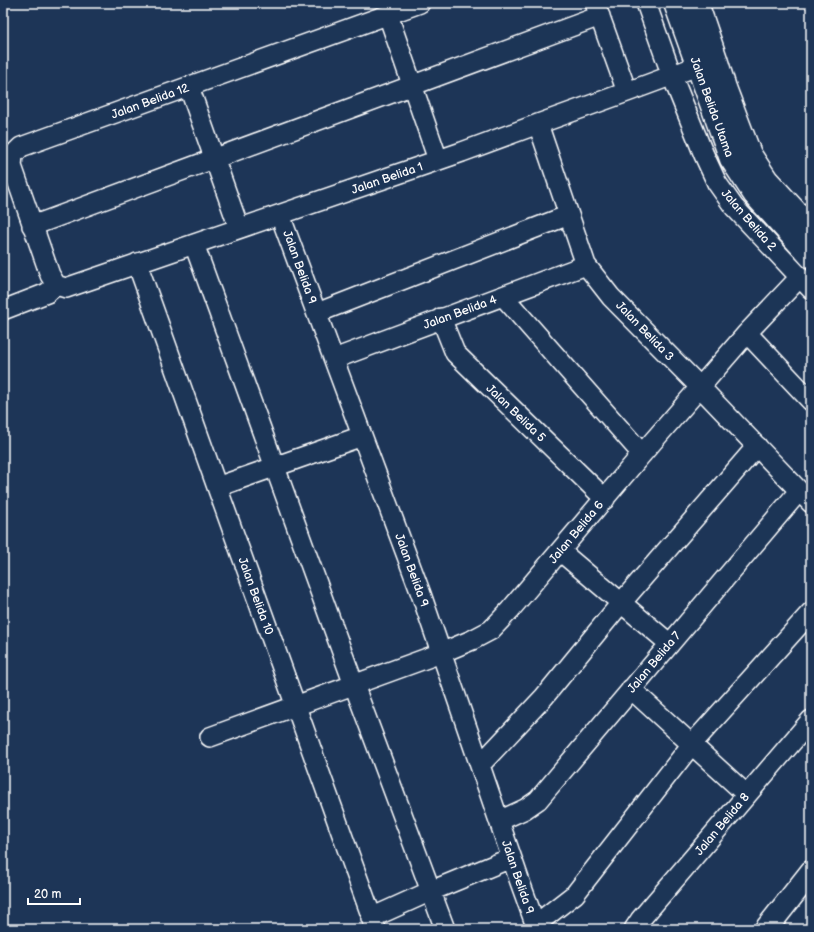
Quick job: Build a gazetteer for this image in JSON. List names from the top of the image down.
{
  "streets": {
    "main road": ["Jalan Belida Utama"],
    "street": [
      "Jalan Belida 12",
      "Jalan Belida 1",
      "Jalan Belida 2",
      "Jalan Belida 9",
      "Jalan Belida 4",
      "Jalan Belida 3",
      "Jalan Belida 5",
      "Jalan Belida 6",
      "Jalan Belida 10",
      "Jalan Belida 7",
      "Jalan Belida 8"
    ]
  },
  "crossings": [
    ["Jalan Belida 12", "Jalan Belida 1"],
    ["Jalan Belida Utama", "Jalan Belida 1"],
    ["Jalan Belida 1", "Jalan Belida 2"],
    ["Jalan Belida 1", "Jalan Belida 9"],
    ["Jalan Belida 1", "Jalan Belida 3"],
    ["Jalan Belida 1", "Jalan Belida 10"],
    ["Jalan Belida 2", "Jalan Belida 6"],
    ["Jalan Belida 9", "Jalan Belida 4"],
    ["Jalan Belida 9", "Jalan Belida 6"],
    ["Jalan Belida 9", "Jalan Belida 7"],
    ["Jalan Belida 4", "Jalan Belida 3"],
    ["Jalan Belida 4", "Jalan Belida 5"],
    ["Jalan Belida 3", "Jalan Belida 6"],
    ["Jalan Belida 3", "Jalan Belida 7"],
    ["Jalan Belida 5", "Jalan Belida 6"],
    ["Jalan Belida 6", "Jalan Belida 10"]
  ],
  "scale_bar": "20 m"
}
